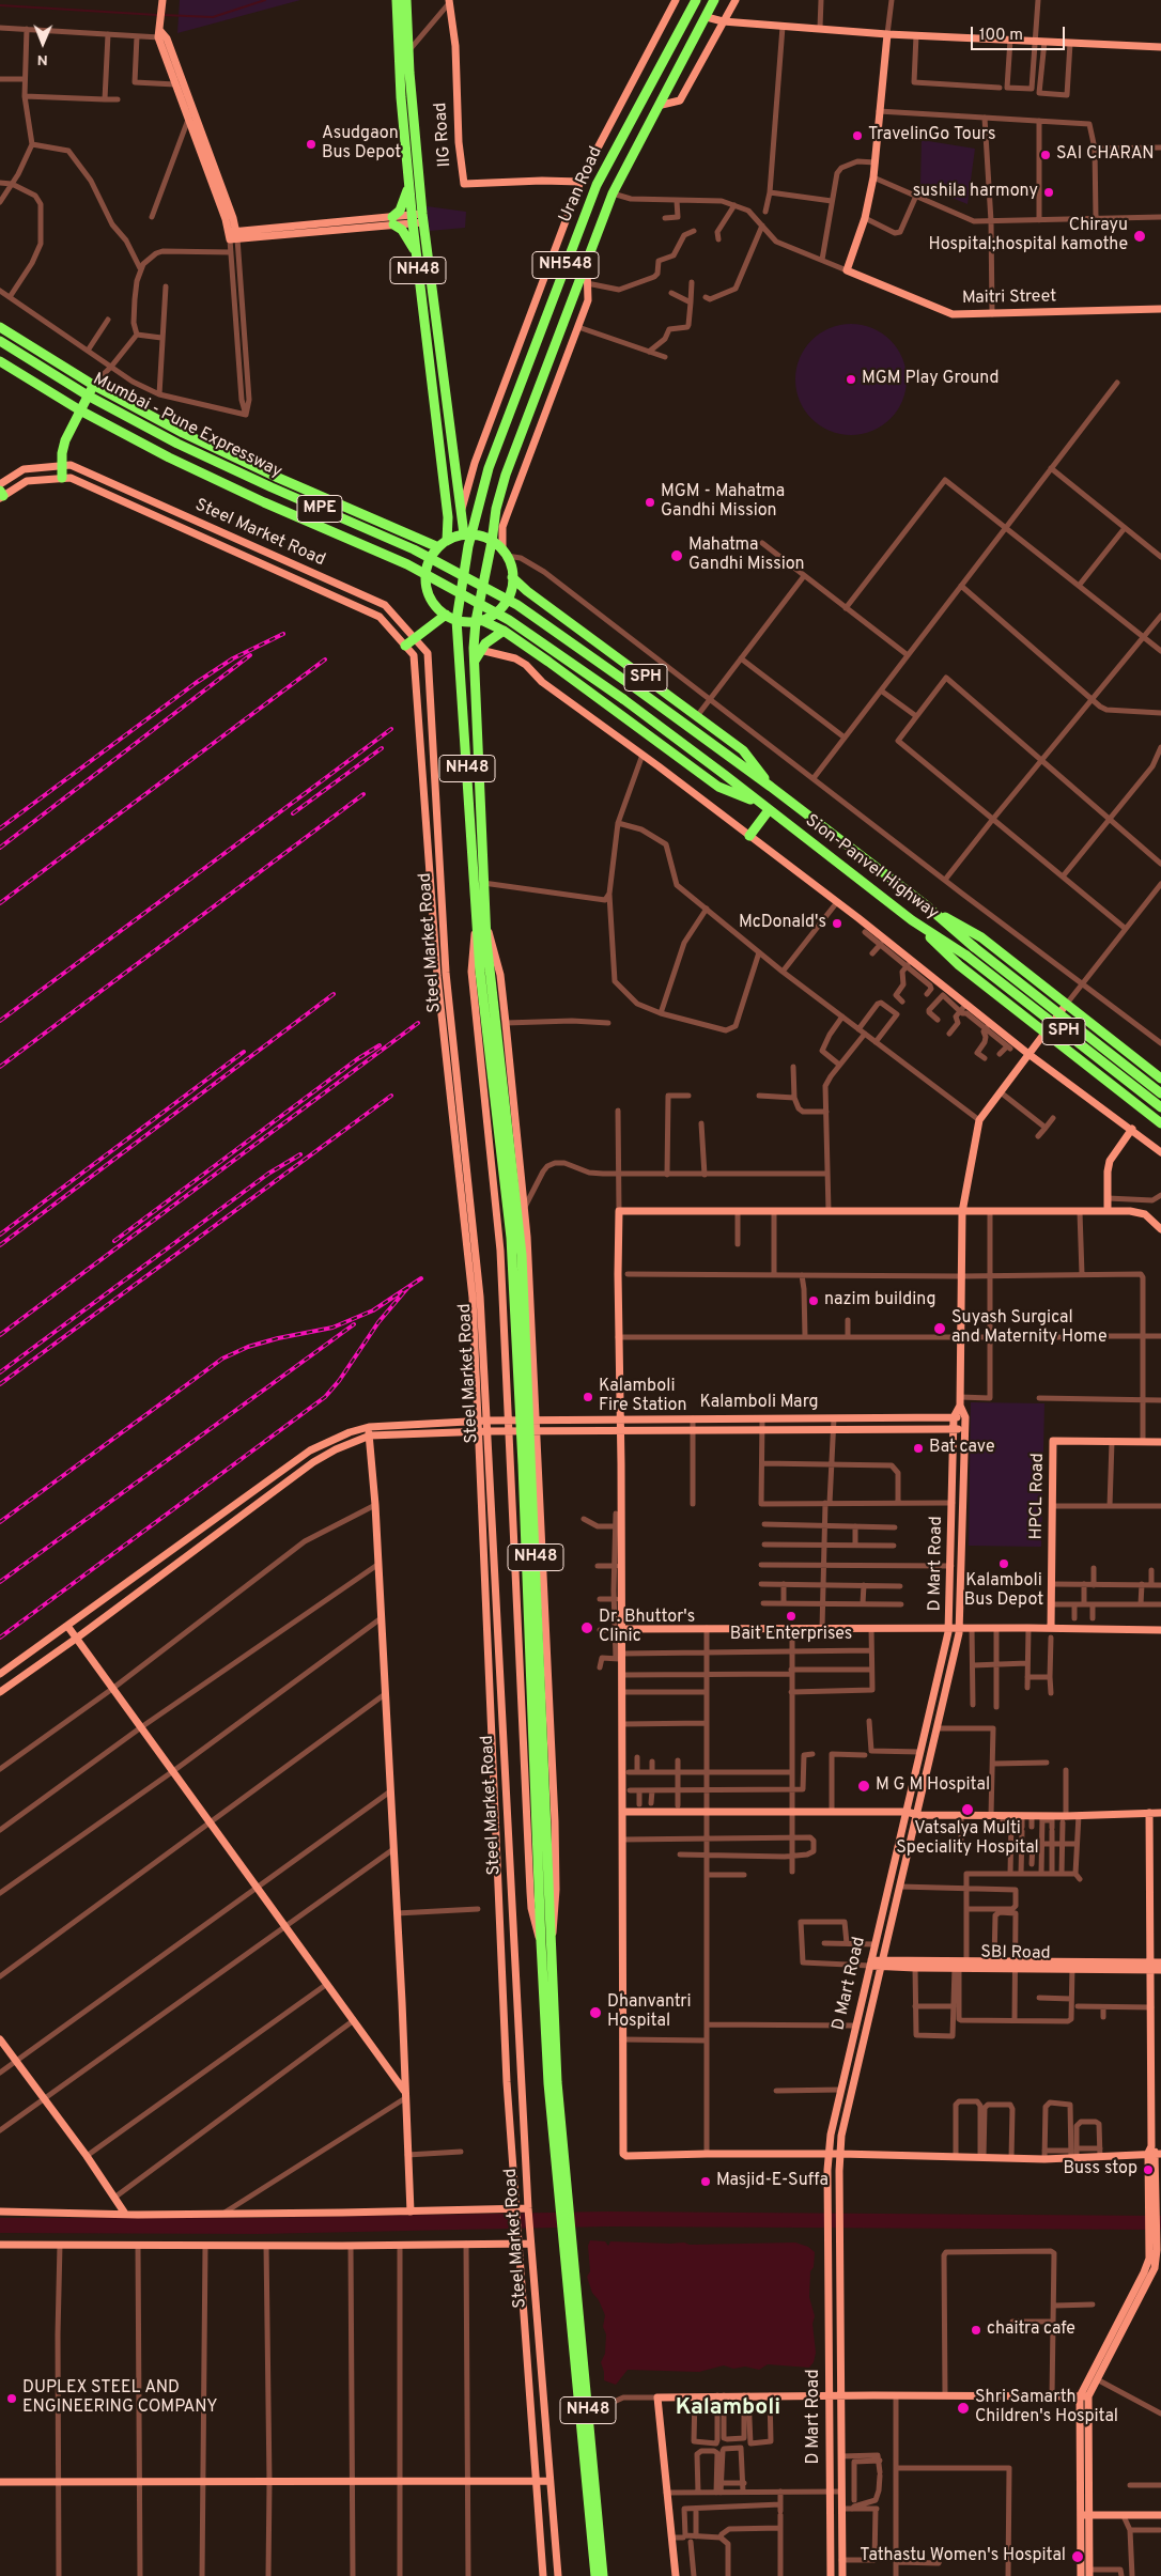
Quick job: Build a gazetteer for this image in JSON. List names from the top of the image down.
{
  "streets": {
    "highway": [
      "Uran Road",
      "NH548",
      "NH48",
      "Mumbai - Pune Expressway",
      "MPE",
      "SPH",
      "Sion-Panvel Highway"
    ],
    "street": [
      "IIG Road",
      "Maitri Street",
      "Steel Market Road",
      "Kalamboli Marg",
      "HPCL Road",
      "D Mart Road",
      "SBI Road"
    ]
  },
  "crossings": [
    ["Uran Road", "NH48"],
    ["Uran Road", "SPH"],
    ["NH48", "SPH"],
    ["NH48", "Kalamboli Marg"],
    ["Mumbai - Pune Expressway", "SPH"],
    ["Mumbai - Pune Expressway", "Sion-Panvel Highway"],
    ["Steel Market Road", "Kalamboli Marg"],
    ["SPH", "Sion-Panvel Highway"],
    ["Kalamboli Marg", "D Mart Road"],
    ["D Mart Road", "SBI Road"]
  ],
  "districts": ["Kalamboli"],
  "places": [
    "TravelinGo Tours",
    "Asudgaon Bus Depot",
    "SAI CHARAN",
    "sushila harmony",
    "Chirayu Hospital;hospital kamothe",
    "MGM Play Ground",
    "MGM - Mahatma Gandhi Mission",
    "Mahatma Gandhi Mission",
    "McDonald's",
    "nazim building",
    "Suyash Surgical and Maternity Home",
    "Kalamboli Fire Station",
    "Bat cave",
    "Kalamboli Bus Depot",
    "Bait Enterprises",
    "Dr. Bhuttor's Clinic",
    "M G M Hospital",
    "Vatsalya Multi Speciality Hospital",
    "Dhanvantri Hospital",
    "Buss stop",
    "Masjid-E-Suffa",
    "chaitra cafe",
    "DUPLEX STEEL AND ENGINEERING COMPANY",
    "Shri Samarth Children's Hospital",
    "Tathastu Women's Hospital"
  ],
  "scale_bar": "100 m",
  "north": "bottom"
}
